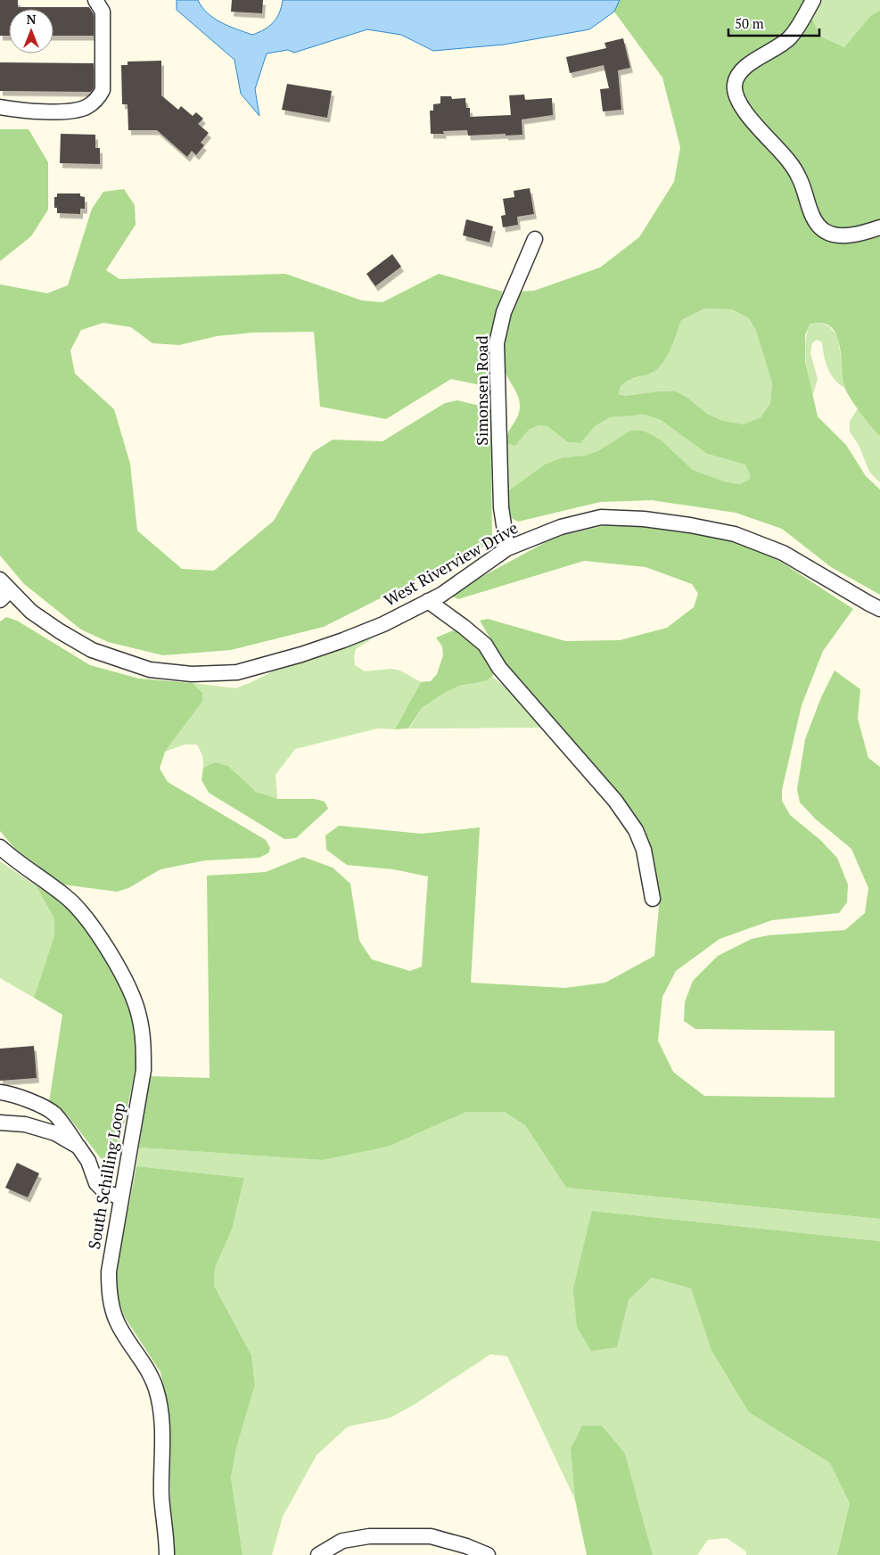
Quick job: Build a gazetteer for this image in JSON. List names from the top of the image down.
{
  "streets": {
    "street": ["Simonsen Road", "West Riverview Drive", "South Schilling Loop"]
  },
  "crossings": [
    ["Simonsen Road", "West Riverview Drive"]
  ],
  "scale_bar": "50 m",
  "north": "top"
}
